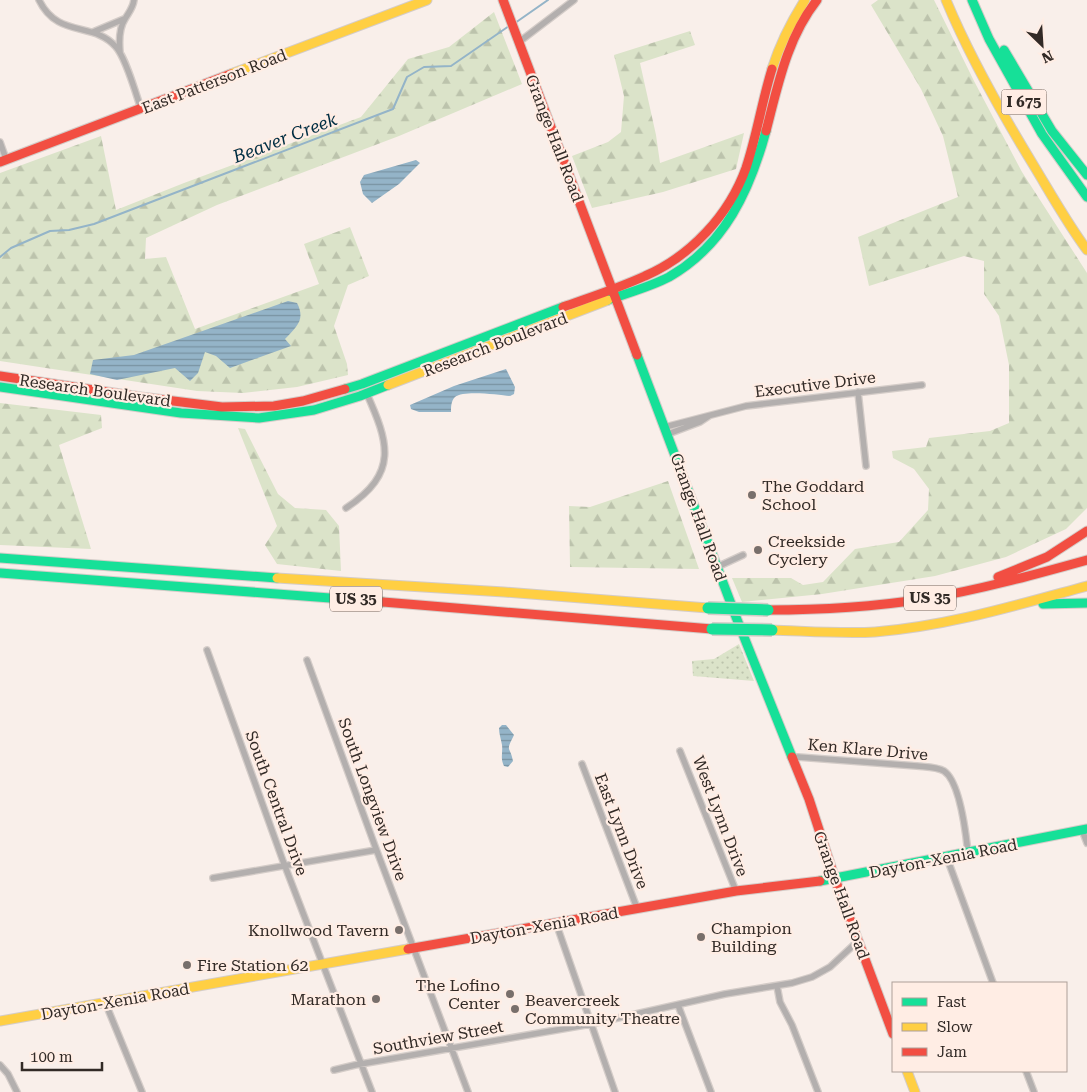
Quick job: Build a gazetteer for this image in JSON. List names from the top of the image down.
{
  "streets": {
    "main road": [
      "East Patterson Road",
      "I 675",
      "Grange Hall Road",
      "Research Boulevard",
      "US 35",
      "Dayton-Xenia Road"
    ],
    "street": [
      "Executive Drive",
      "Ken Klare Drive",
      "South Longview Drive",
      "South Central Drive",
      "West Lynn Drive",
      "East Lynn Drive",
      "Southview Street"
    ]
  },
  "crossings": [
    ["Grange Hall Road", "Research Boulevard"],
    ["Grange Hall Road", "Executive Drive"],
    ["Grange Hall Road", "Ken Klare Drive"],
    ["Grange Hall Road", "Dayton-Xenia Road"],
    ["Grange Hall Road", "Southview Street"],
    ["Ken Klare Drive", "Dayton-Xenia Road"],
    ["South Longview Drive", "Dayton-Xenia Road"],
    ["South Longview Drive", "Southview Street"],
    ["South Central Drive", "Dayton-Xenia Road"],
    ["South Central Drive", "Southview Street"],
    ["West Lynn Drive", "Dayton-Xenia Road"],
    ["East Lynn Drive", "Dayton-Xenia Road"]
  ],
  "water": ["Beaver Creek"],
  "places": [
    "The Goddard School",
    "Creekside Cyclery",
    "Knollwood Tavern",
    "Champion Building",
    "Fire Station 62",
    "The Lofino Center",
    "Marathon",
    "Beavercreek Community Theatre"
  ],
  "legend": ["Fast", "Slow", "Jam"],
  "scale_bar": "100 m",
  "north": "bottom right"
}
